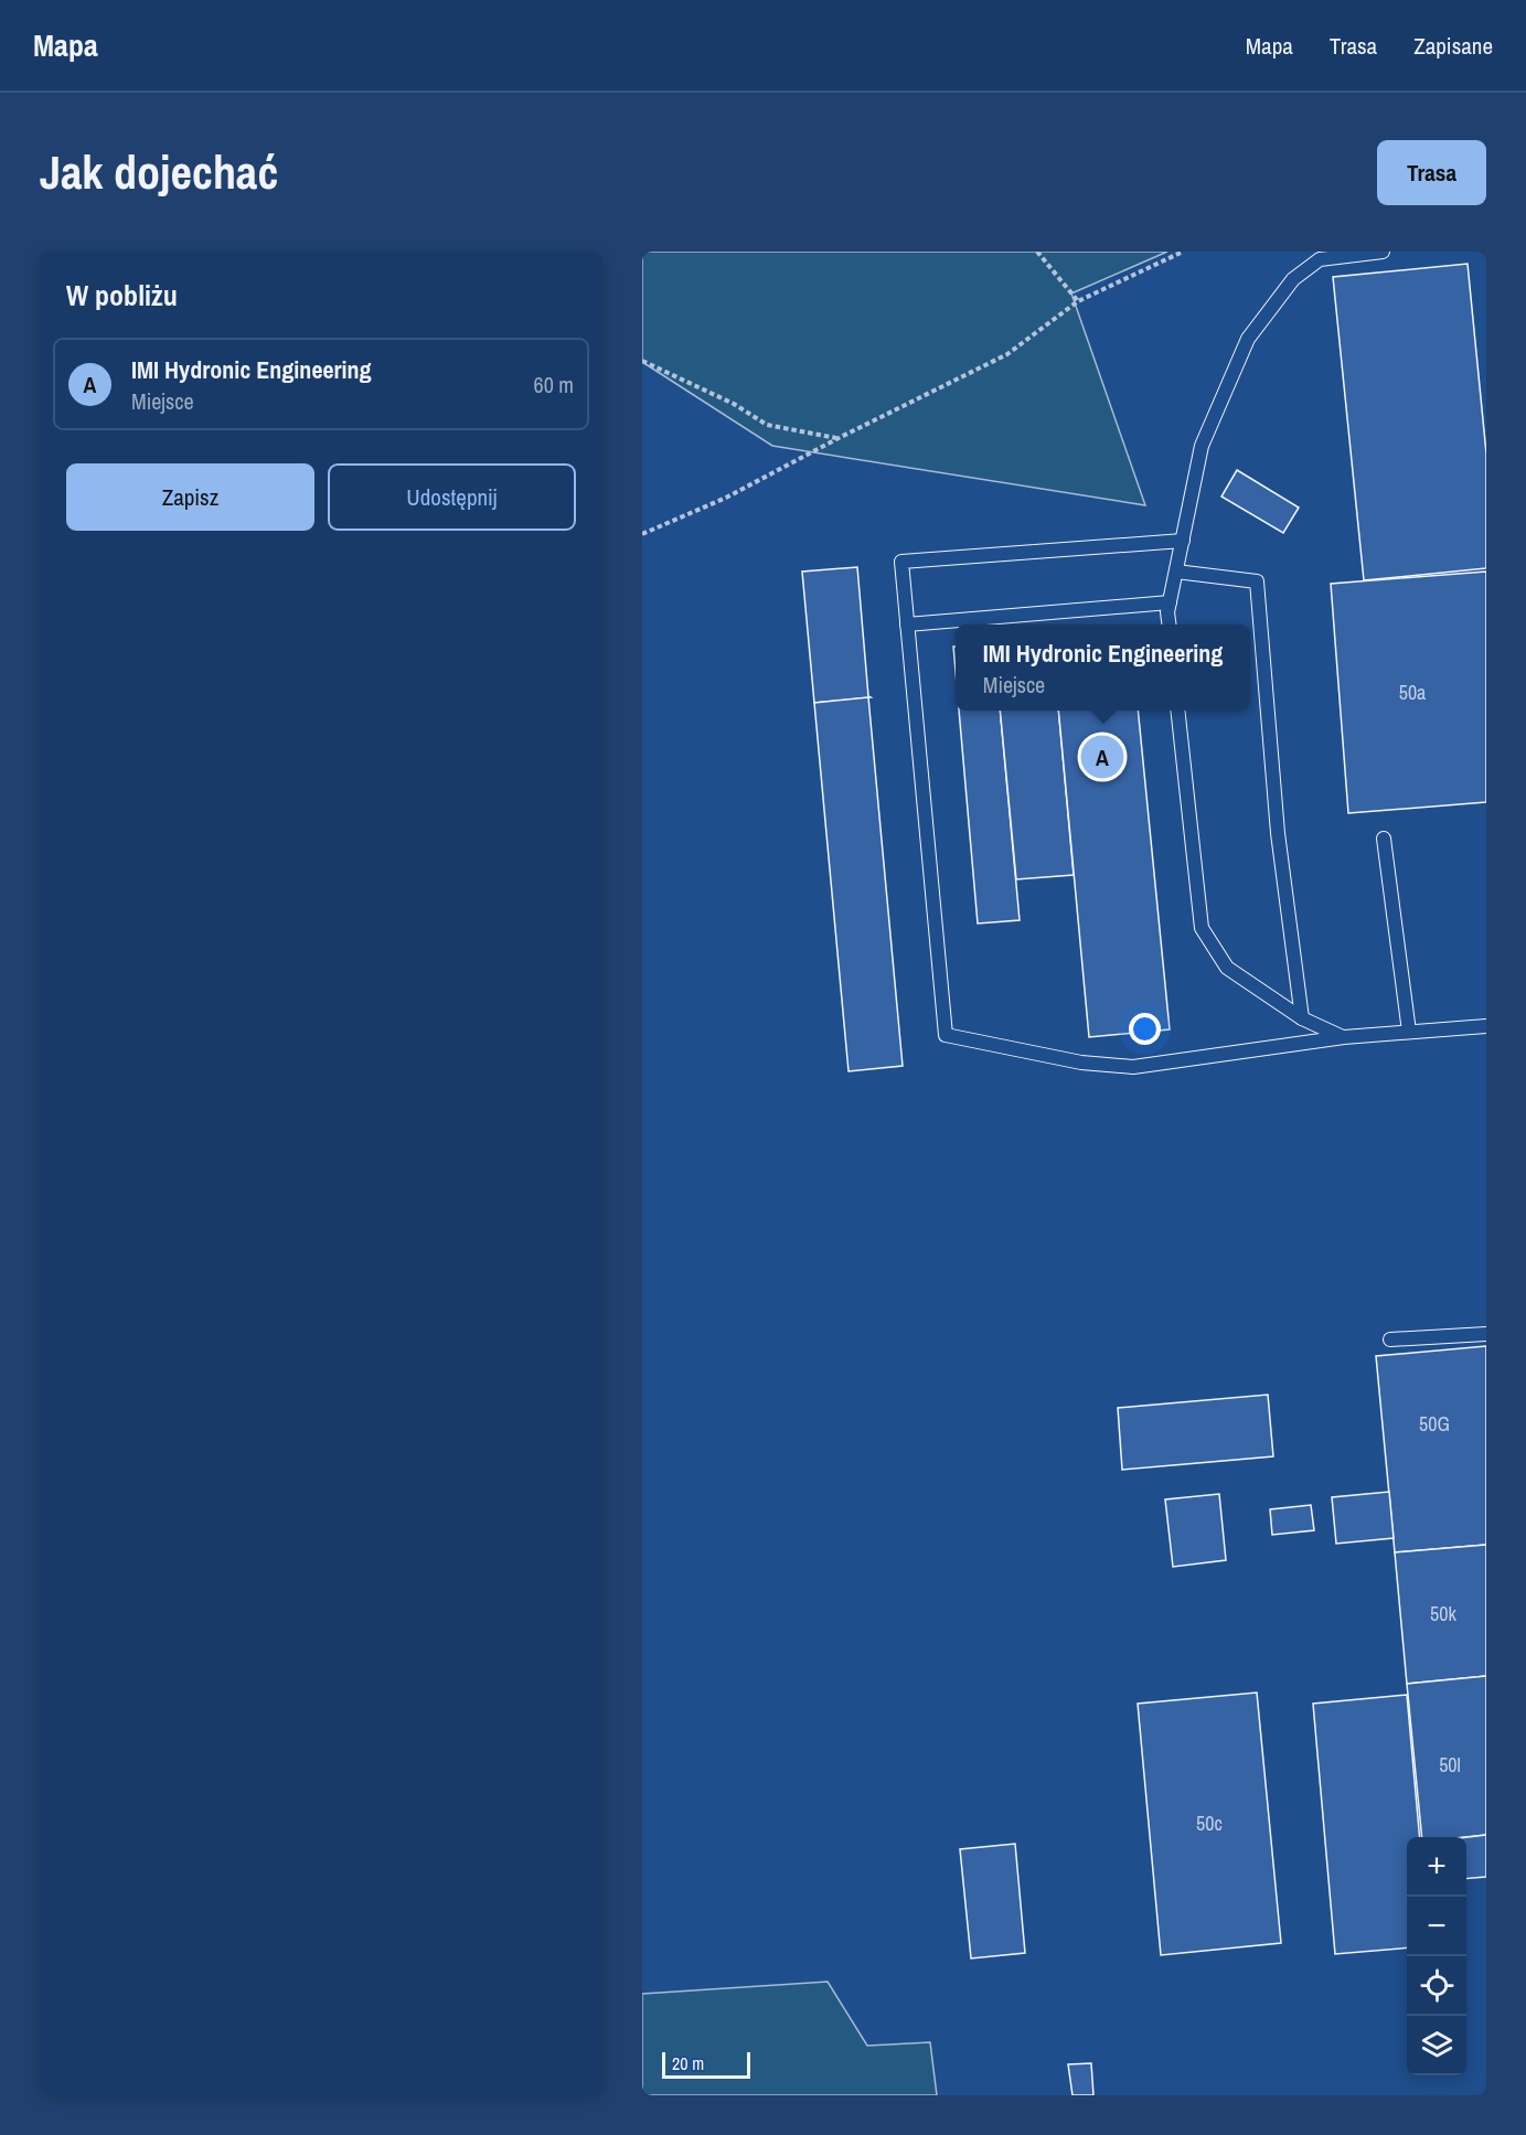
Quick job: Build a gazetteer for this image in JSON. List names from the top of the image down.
{
  "house_numbers": [
    "50a",
    "50G",
    "50k",
    "50l",
    "50c"
  ],
  "scale_bar": "20 m",
  "page": {
    "header": "Mapa",
    "nav": ["Mapa", "Trasa", "Zapisane"],
    "buttons": [
      "Trasa",
      ["Zapisz", "Udostępnij"]
    ],
    "title": "Jak dojechać",
    "heading": "W pobliżu",
    "list": [
      {
        "mark": "A",
        "name": "IMI Hydronic Engineering",
        "note": "Miejsce",
        "value": "60 m"
      }
    ],
    "popup": ["IMI Hydronic Engineering", "Miejsce"],
    "pins": "A",
    "map_buttons": ["+", "−"],
    "scale": "20 m"
  }
}
